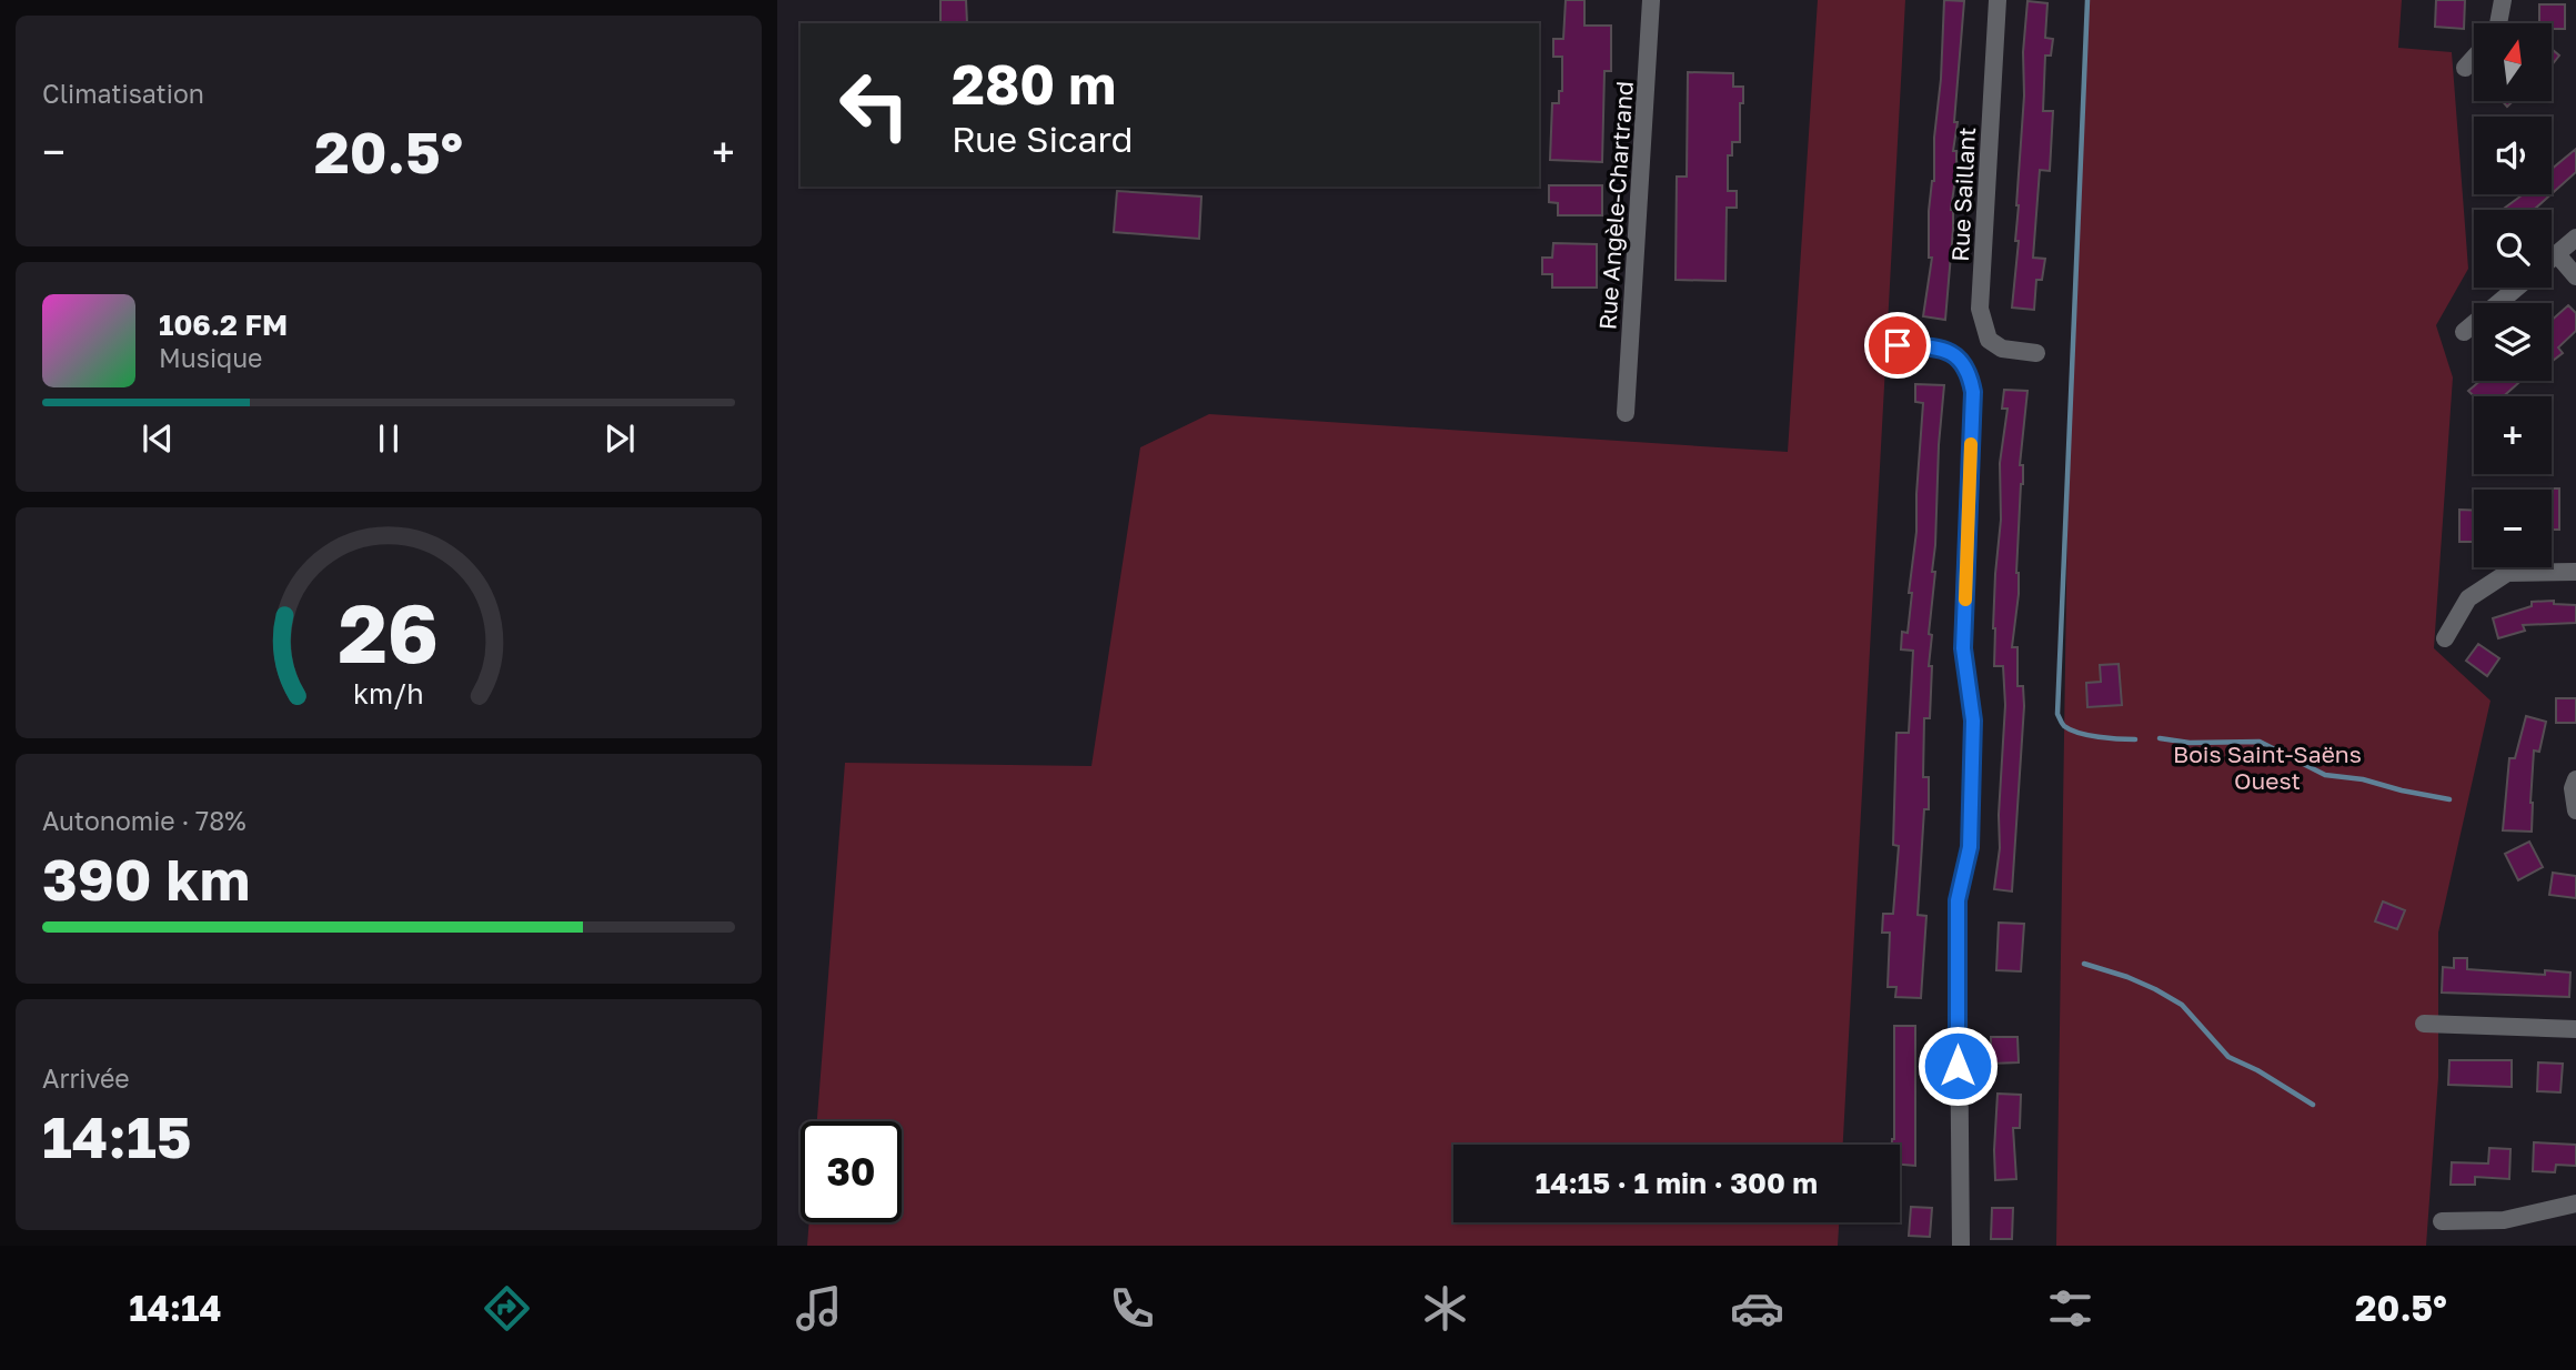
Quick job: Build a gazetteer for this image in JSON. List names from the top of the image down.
{
  "streets": {
    "street": ["Rue Saillant", "Rue Angèle-Chartrand"]
  },
  "parks": ["Bois Saint-Saëns Ouest"],
  "north": "top",
  "page": {
    "tile": [
      "Climatisation",
      ["Autonomie · 78%", "390 km"],
      ["Arrivée", "14:15"]
    ],
    "map_buttons": ["+", "−"],
    "turn": ["280 m", "Rue Sicard"],
    "heat": ["−", "20.5°", "+"],
    "song": ["106.2 FM", "Musique"],
    "limit": "30",
    "trip": "14:15 · 1 min · 300 m",
    "tabs": ["14:14", "20.5°"],
    "gauge": ["26", "km/h"]
  }
}
